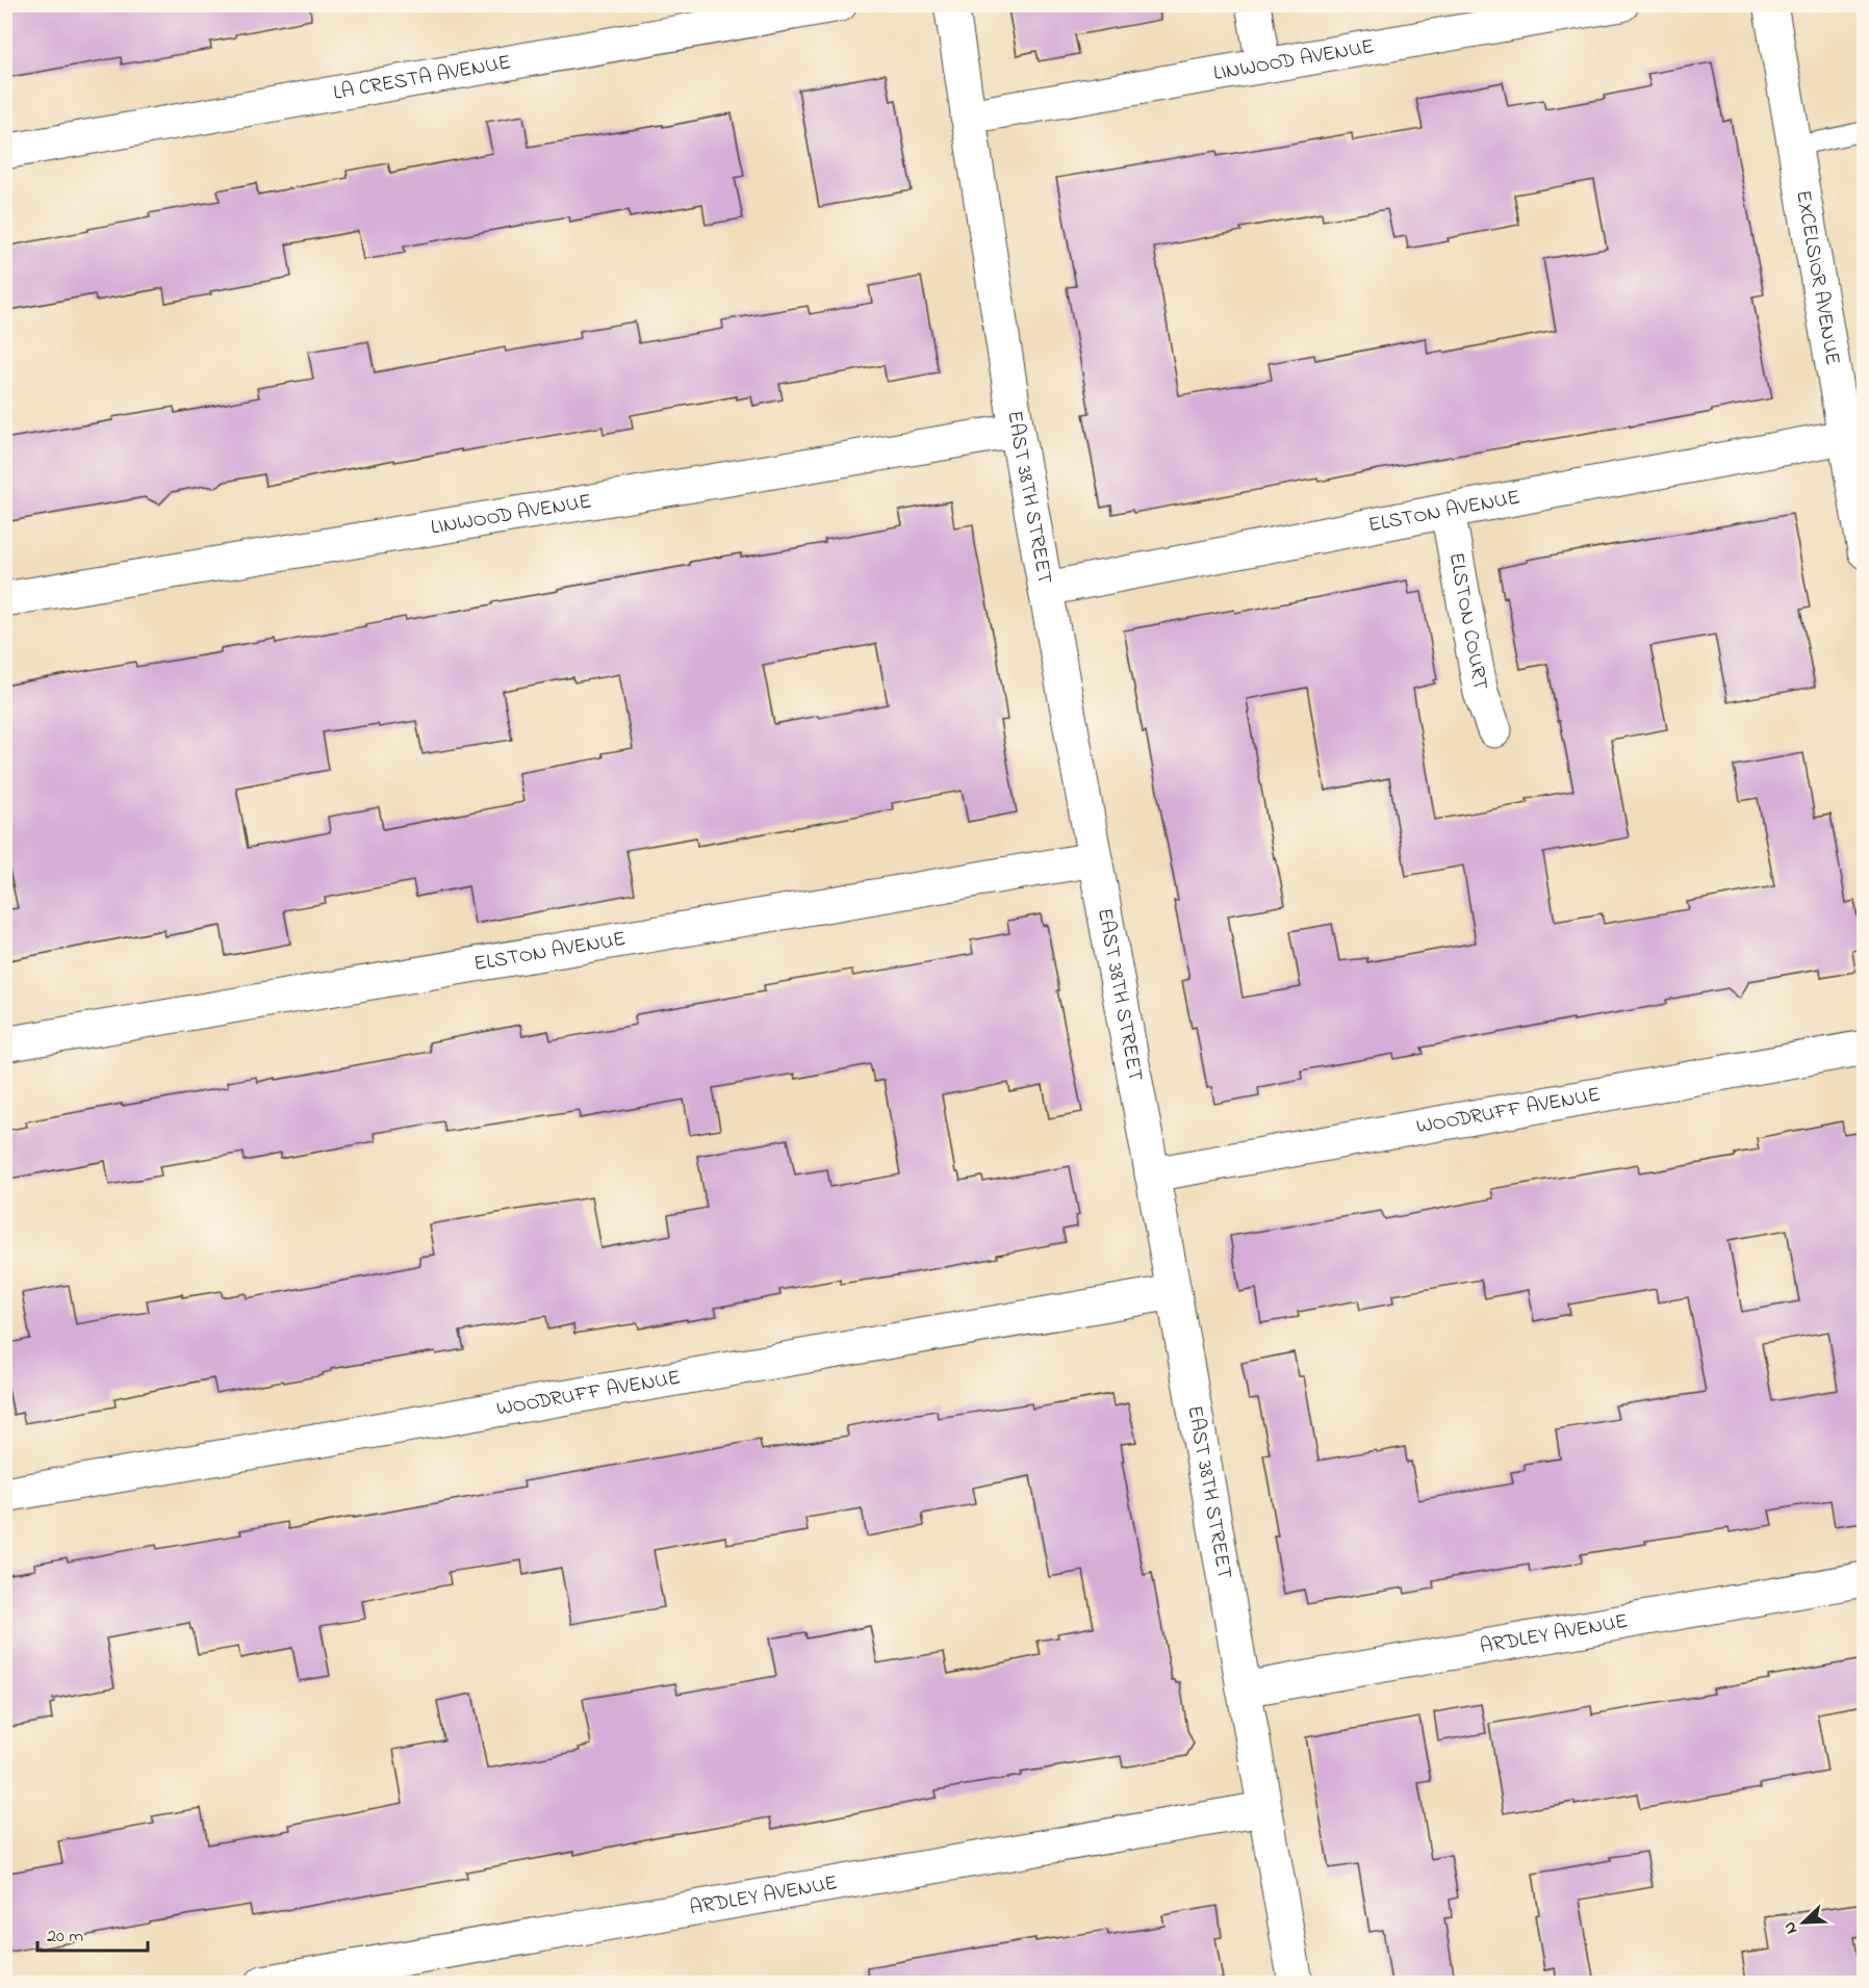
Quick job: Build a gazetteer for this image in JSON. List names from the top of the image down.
{
  "streets": {
    "street": [
      "LINWOOD AVENUE",
      "LA CRESTA AVENUE",
      "EXCELSIOR AVENUE",
      "EAST 38TH STREET",
      "ELSTON AVENUE",
      "ELSTON COURT",
      "WOODRUFF AVENUE",
      "ARDLEY AVENUE"
    ]
  },
  "crossings": [
    ["LINWOOD AVENUE", "EAST 38TH STREET"],
    ["EXCELSIOR AVENUE", "ELSTON AVENUE"],
    ["EAST 38TH STREET", "ELSTON AVENUE"],
    ["EAST 38TH STREET", "WOODRUFF AVENUE"],
    ["EAST 38TH STREET", "ARDLEY AVENUE"],
    ["ELSTON AVENUE", "ELSTON COURT"]
  ],
  "scale_bar": "20 m",
  "north": "bottom left"
}
